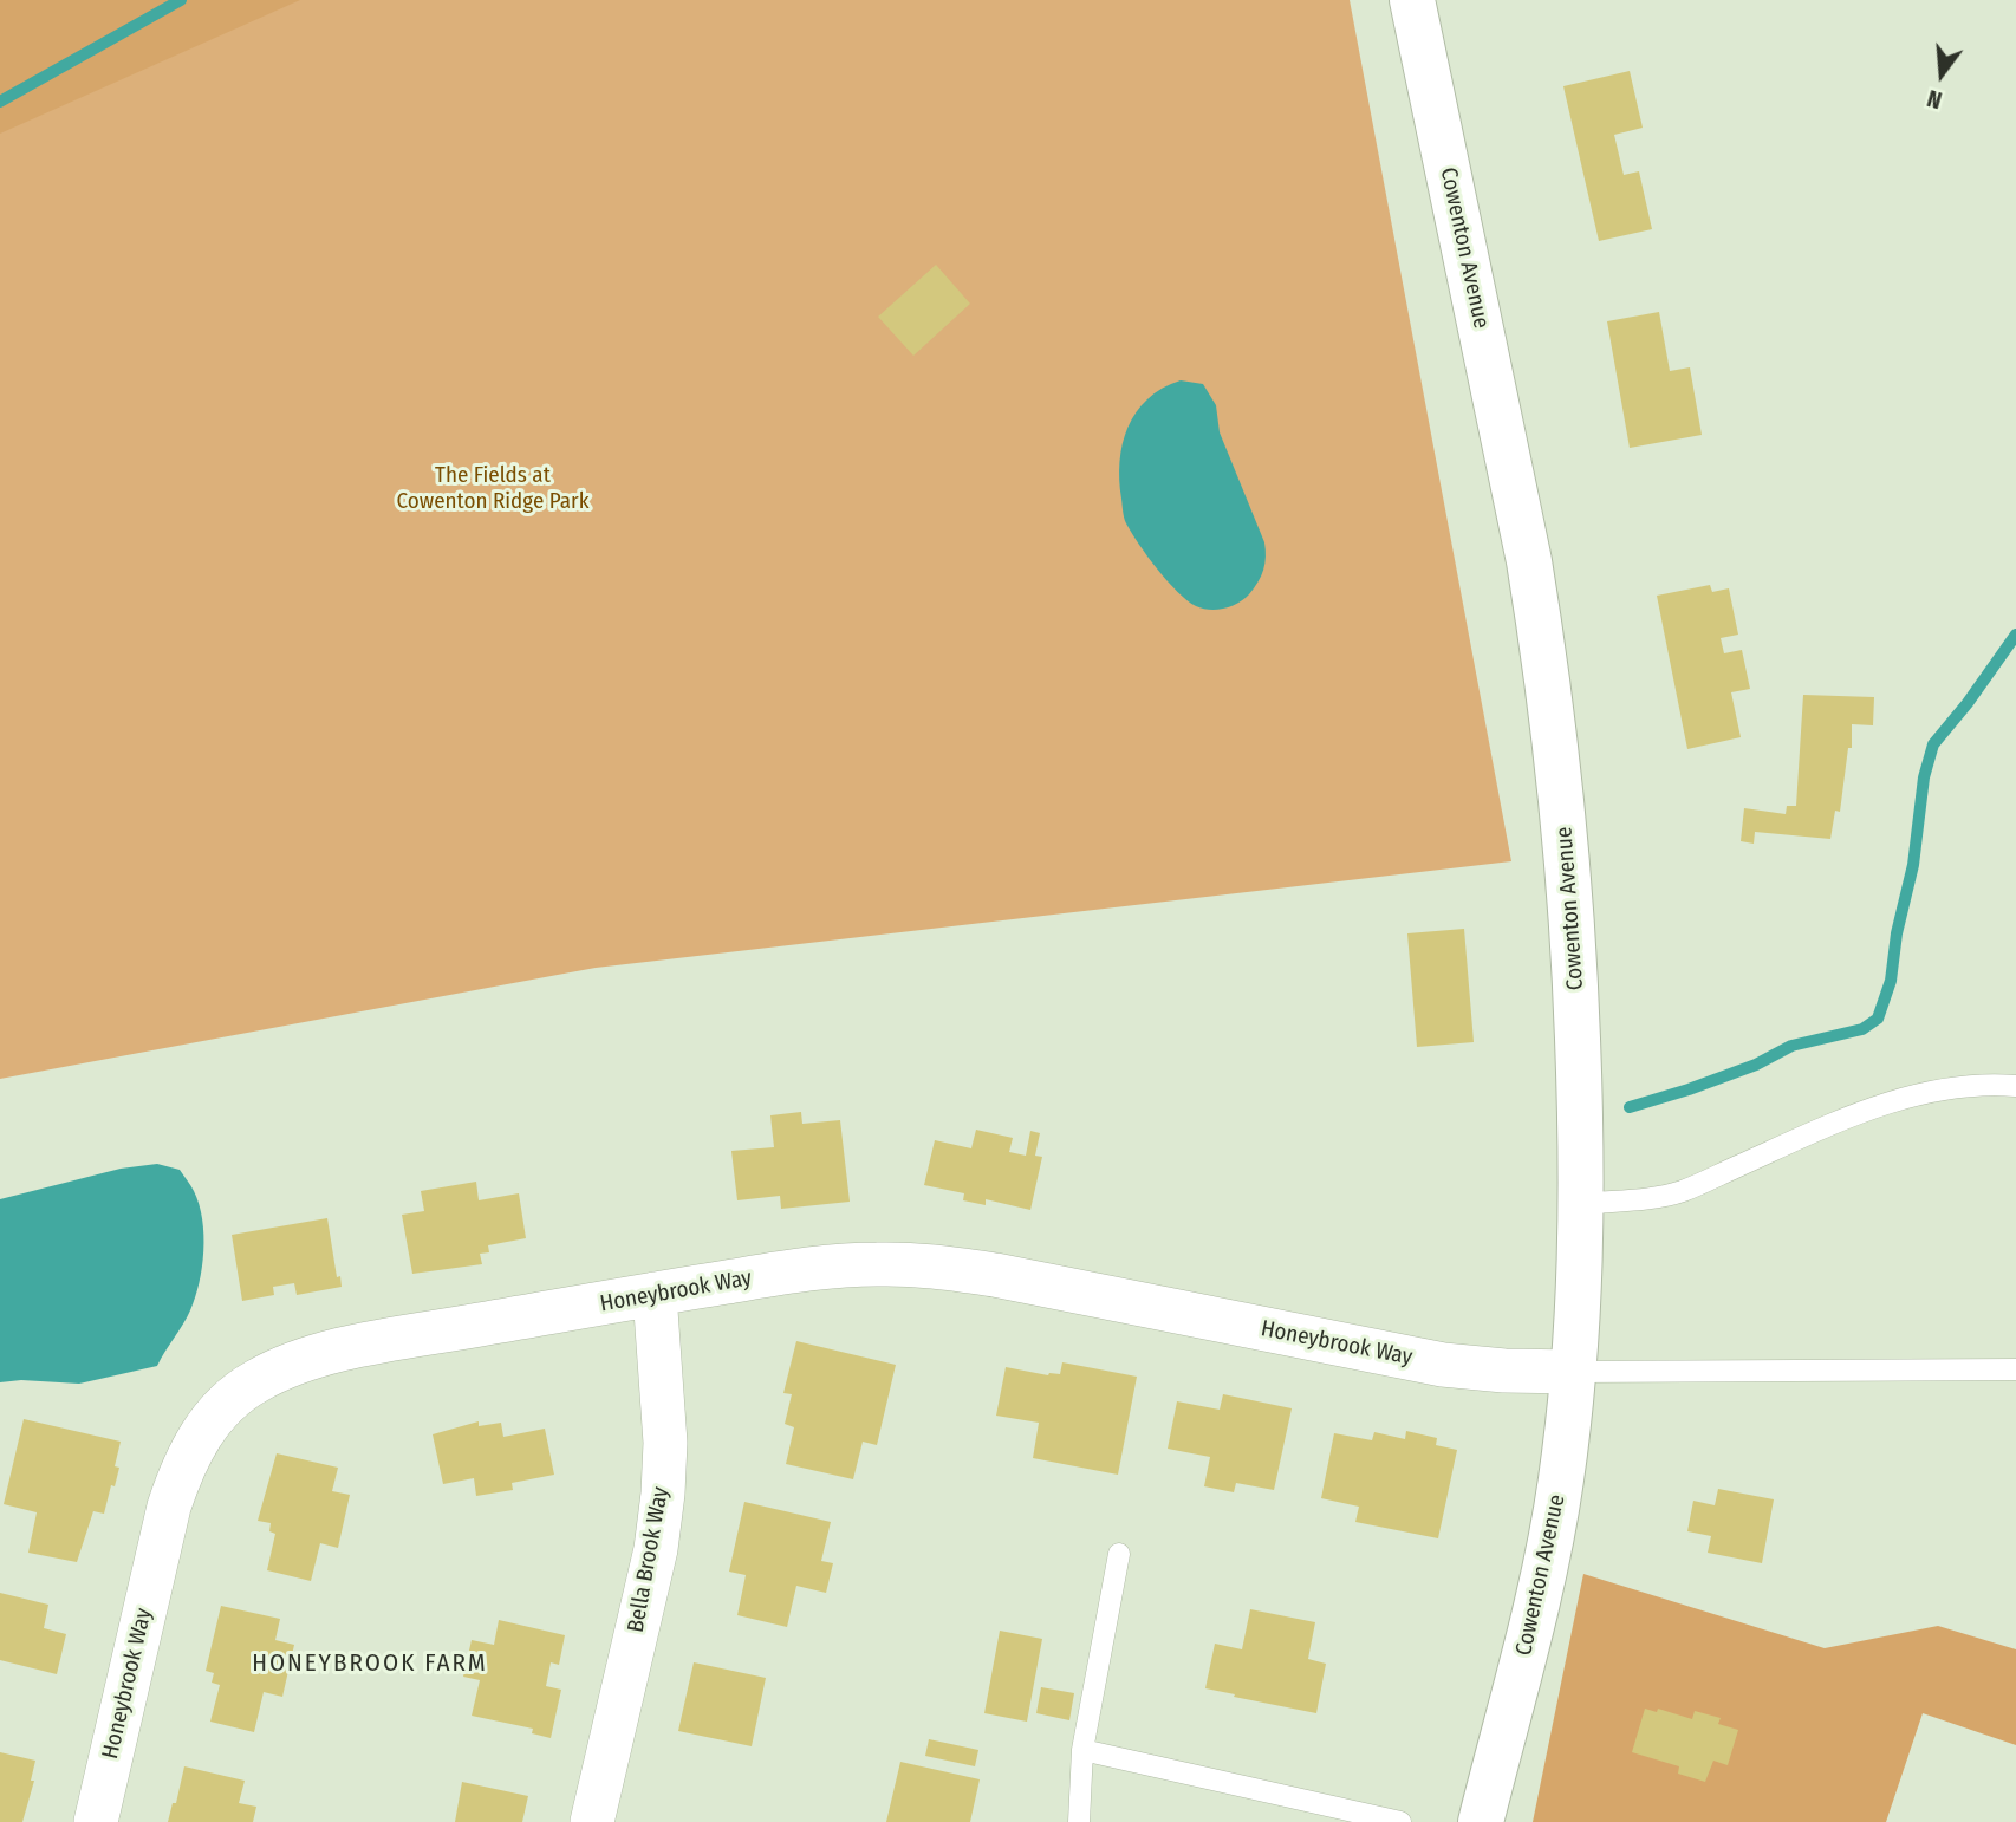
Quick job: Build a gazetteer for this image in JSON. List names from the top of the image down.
{
  "streets": {
    "street": ["Cowenton Avenue", "Honeybrook Way", "Bella Brook Way"]
  },
  "crossings": [
    ["Cowenton Avenue", "Honeybrook Way"],
    ["Honeybrook Way", "Bella Brook Way"]
  ],
  "districts": ["HONEYBROOK FARM"],
  "parks": ["The Fields at Cowenton Ridge Park"],
  "north": "bottom"
}
